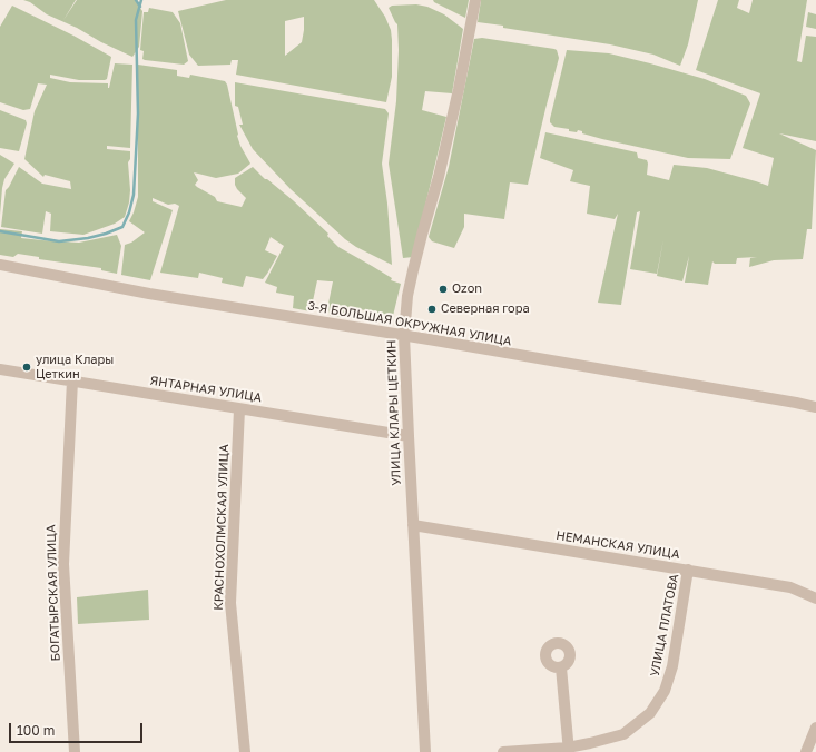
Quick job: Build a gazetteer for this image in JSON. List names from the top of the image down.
{
  "streets": {
    "street": [
      "3-Я БОЛЬШАЯ ОКРУЖНАЯ УЛИЦА",
      "ЯНТАРНАЯ УЛИЦА",
      "УЛИЦА КЛАРЫ ЦЕТКИН",
      "КРАСНОХОЛМСКАЯ УЛИЦА",
      "НЕМАНСКАЯ УЛИЦА",
      "БОГАТЫРСКАЯ УЛИЦА",
      "УЛИЦА ПЛАТОВА"
    ]
  },
  "crossings": [
    ["3-Я БОЛЬШАЯ ОКРУЖНАЯ УЛИЦА", "УЛИЦА КЛАРЫ ЦЕТКИН"],
    ["ЯНТАРНАЯ УЛИЦА", "УЛИЦА КЛАРЫ ЦЕТКИН"],
    ["ЯНТАРНАЯ УЛИЦА", "КРАСНОХОЛМСКАЯ УЛИЦА"],
    ["ЯНТАРНАЯ УЛИЦА", "БОГАТЫРСКАЯ УЛИЦА"],
    ["УЛИЦА КЛАРЫ ЦЕТКИН", "НЕМАНСКАЯ УЛИЦА"],
    ["НЕМАНСКАЯ УЛИЦА", "УЛИЦА ПЛАТОВА"]
  ],
  "places": ["Ozon", "Северная гора", "улица Клары Цеткин"],
  "scale_bar": "100 m"
}
